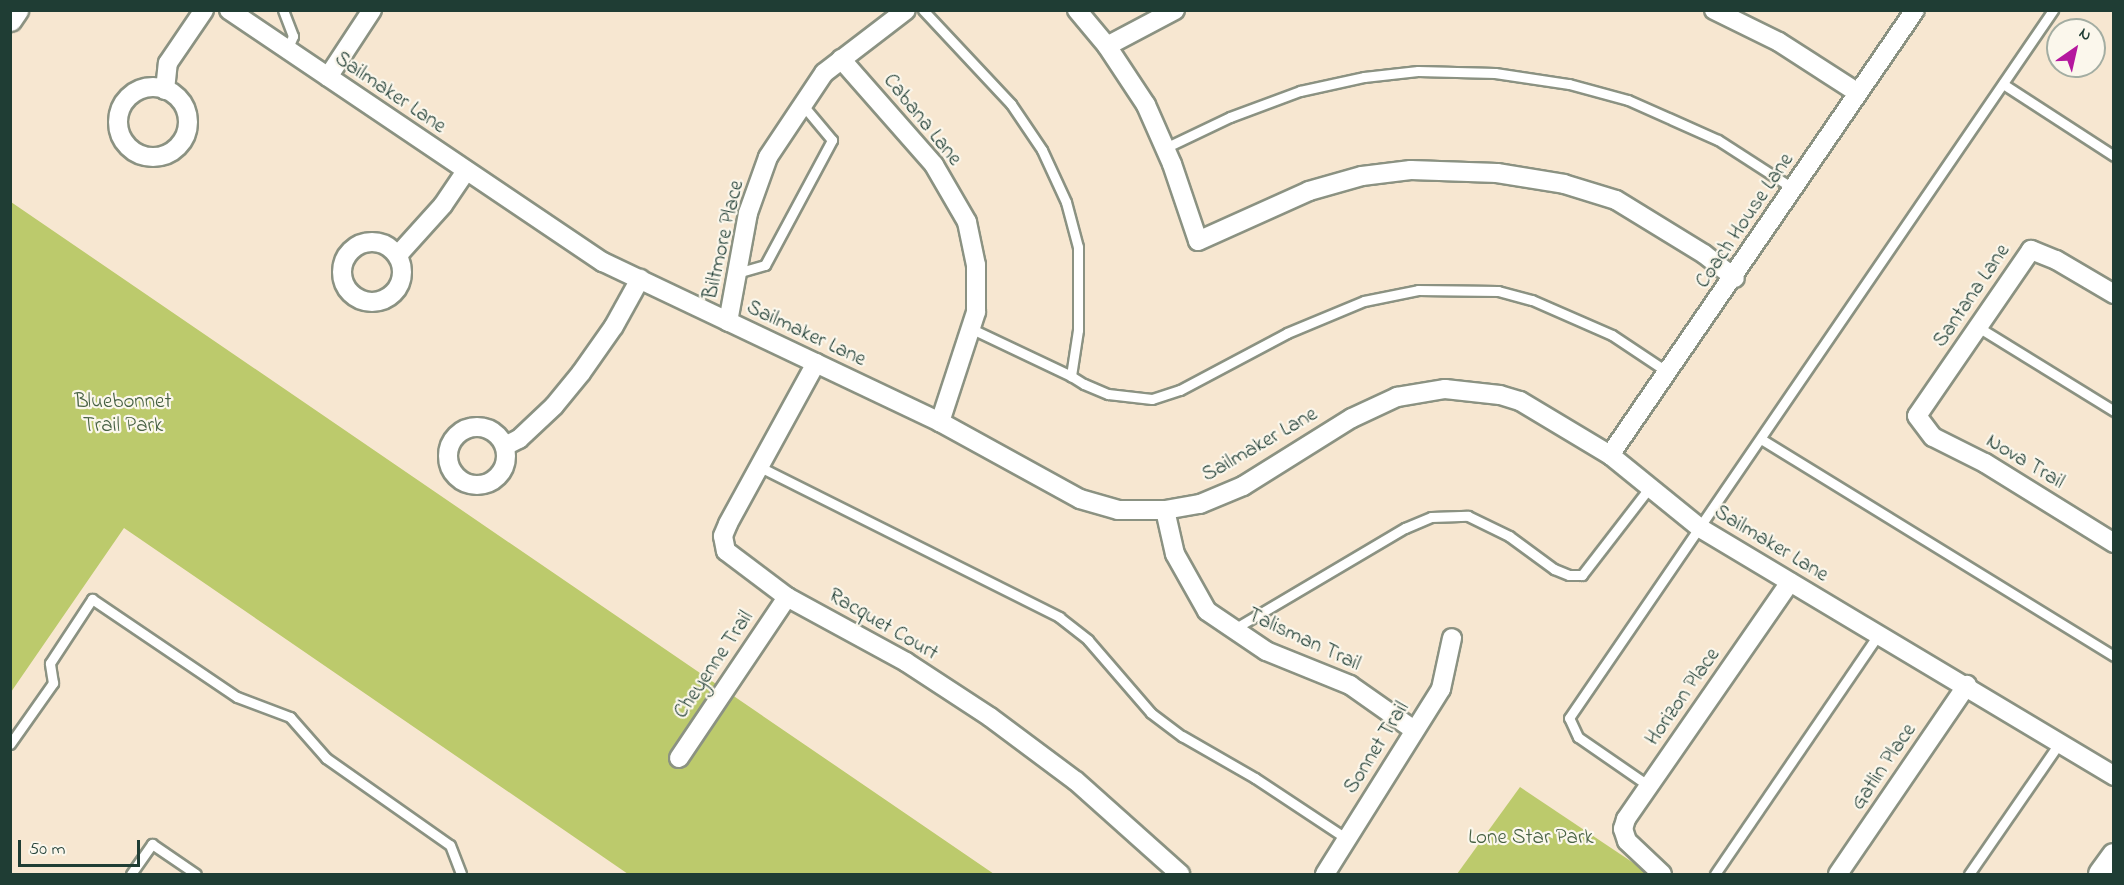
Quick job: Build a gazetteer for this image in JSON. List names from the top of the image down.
{
  "streets": {
    "street": [
      "Sailmaker Lane",
      "Cabana Lane",
      "Coach House Lane",
      "Biltmore Place",
      "Santana Lane",
      "Nova Trail",
      "Racquet Court",
      "Talisman Trail",
      "Cheyenne Trail",
      "Horizon Place",
      "Sonnet Trail",
      "Gatlin Place"
    ]
  },
  "crossings": [
    ["Sailmaker Lane", "Cabana Lane"],
    ["Sailmaker Lane", "Coach House Lane"],
    ["Sailmaker Lane", "Biltmore Place"],
    ["Sailmaker Lane", "Racquet Court"],
    ["Sailmaker Lane", "Talisman Trail"],
    ["Sailmaker Lane", "Horizon Place"],
    ["Sailmaker Lane", "Gatlin Place"],
    ["Cabana Lane", "Biltmore Place"],
    ["Santana Lane", "Nova Trail"],
    ["Racquet Court", "Cheyenne Trail"],
    ["Talisman Trail", "Sonnet Trail"]
  ],
  "parks": ["Bluebonnet Trail Park", "Lone Star Park"],
  "scale_bar": "50 m",
  "north": "top right"
}
